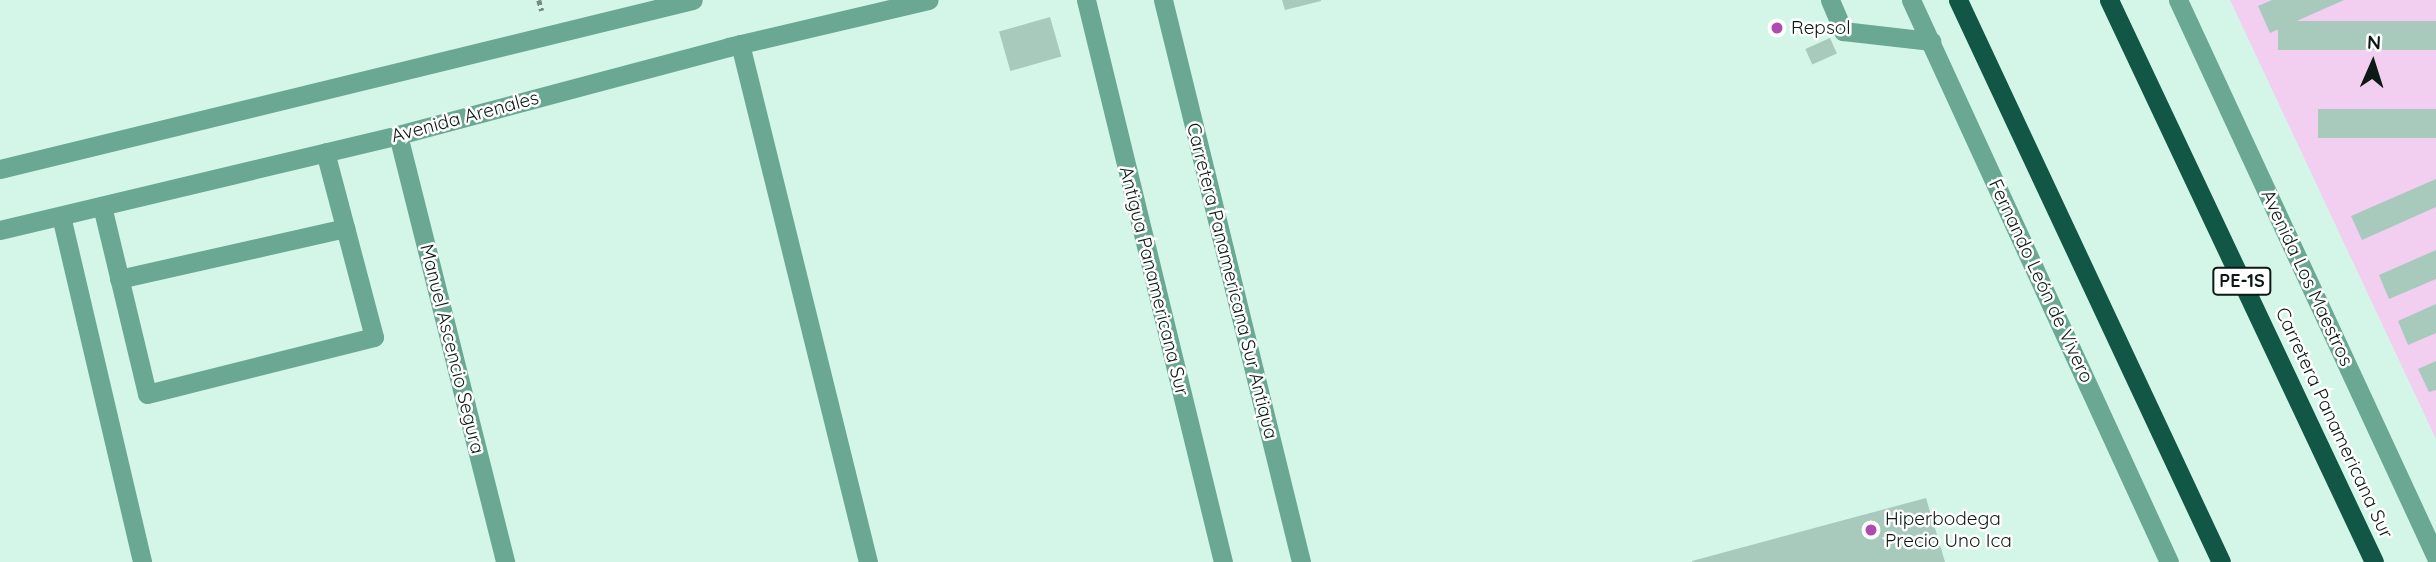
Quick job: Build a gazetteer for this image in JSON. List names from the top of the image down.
{
  "streets": {
    "highway": ["PE-1S", "Carretera Panamericana Sur"],
    "street": [
      "Avenida Arenales",
      "Avenida Los Maestros",
      "Antigua Panamericana Sur",
      "Carretera Panamericana Sur Antiqua",
      "Fernando León de Vivero",
      "Manuel Ascencio Segura"
    ]
  },
  "crossings": [
    ["Avenida Arenales", "Manuel Ascencio Segura"]
  ],
  "places": ["Repsol", "Hiperbodega Precio Uno Ica"],
  "north": "top"
}
